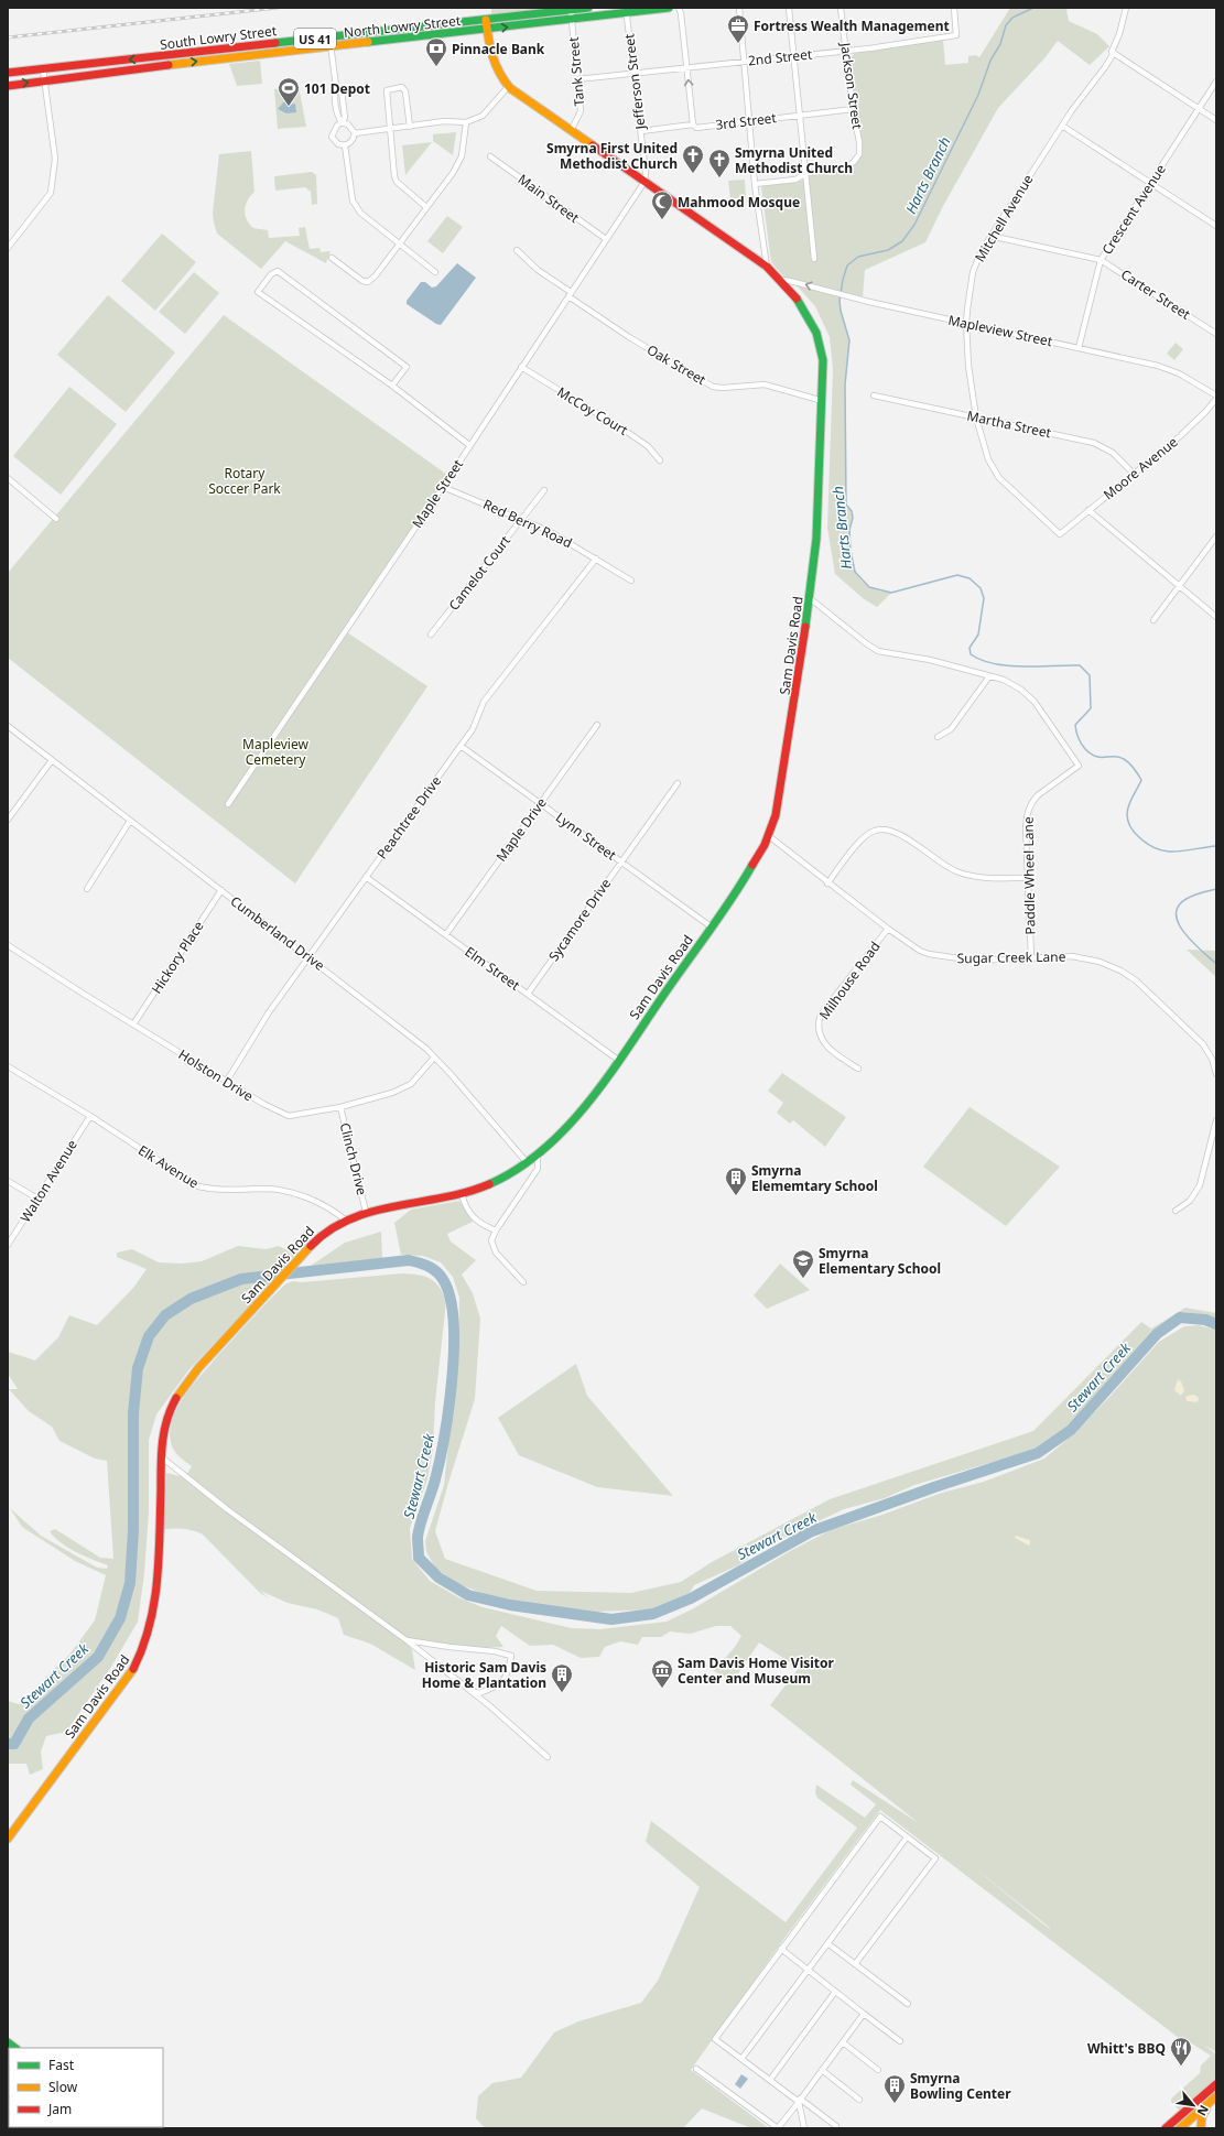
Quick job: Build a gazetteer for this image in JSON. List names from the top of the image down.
{
  "streets": {
    "street": [
      "North Lowry Street",
      "South Lowry Street",
      "US 41",
      "2nd Street",
      "Tank Street",
      "Jefferson Street",
      "Jackson Street",
      "3rd Street",
      "Main Street",
      "Crescent Avenue",
      "Mitchell Avenue",
      "Carter Street",
      "Mapleview Street",
      "Oak Street",
      "McCoy Court",
      "Martha Street",
      "Moore Avenue",
      "Maple Street",
      "Red Berry Road",
      "Camelot Court",
      "Sam Davis Road",
      "Peachtree Drive",
      "Maple Drive",
      "Lynn Street",
      "Paddle Wheel Lane",
      "Sycamore Drive",
      "Cumberland Drive",
      "Hickory Place",
      "Sugar Creek Lane",
      "Elm Street",
      "Milhouse Road",
      "Holston Drive",
      "Clinch Drive",
      "Elk Avenue",
      "Walton Avenue"
    ]
  },
  "crossings": [
    ["North Lowry Street", "Tank Street"],
    ["North Lowry Street", "Jefferson Street"],
    ["North Lowry Street", "Sam Davis Road"],
    ["South Lowry Street", "Tank Street"],
    ["South Lowry Street", "Sam Davis Road"],
    ["2nd Street", "Tank Street"],
    ["2nd Street", "Jefferson Street"],
    ["2nd Street", "Jackson Street"],
    ["Tank Street", "Sam Davis Road"],
    ["Jefferson Street", "3rd Street"],
    ["Jefferson Street", "Maple Street"],
    ["Jefferson Street", "Sam Davis Road"],
    ["Jackson Street", "3rd Street"],
    ["Main Street", "Maple Street"],
    ["Crescent Avenue", "Carter Street"],
    ["Crescent Avenue", "Mapleview Street"],
    ["Mitchell Avenue", "Carter Street"],
    ["Mitchell Avenue", "Mapleview Street"],
    ["Mitchell Avenue", "Martha Street"],
    ["Mitchell Avenue", "Moore Avenue"],
    ["Mapleview Street", "Moore Avenue"],
    ["Mapleview Street", "Sam Davis Road"],
    ["Oak Street", "Maple Street"],
    ["Oak Street", "Sam Davis Road"],
    ["McCoy Court", "Maple Street"],
    ["Martha Street", "Moore Avenue"],
    ["Maple Street", "Red Berry Road"],
    ["Maple Street", "Sam Davis Road"],
    ["Red Berry Road", "Camelot Court"],
    ["Red Berry Road", "Peachtree Drive"],
    ["Sam Davis Road", "Lynn Street"],
    ["Sam Davis Road", "Cumberland Drive"],
    ["Sam Davis Road", "Sugar Creek Lane"],
    ["Sam Davis Road", "Elm Street"],
    ["Sam Davis Road", "Clinch Drive"],
    ["Sam Davis Road", "Elk Avenue"],
    ["Peachtree Drive", "Lynn Street"],
    ["Peachtree Drive", "Cumberland Drive"],
    ["Peachtree Drive", "Elm Street"],
    ["Peachtree Drive", "Holston Drive"],
    ["Maple Drive", "Lynn Street"],
    ["Maple Drive", "Elm Street"],
    ["Lynn Street", "Sycamore Drive"],
    ["Paddle Wheel Lane", "Sugar Creek Lane"],
    ["Sycamore Drive", "Elm Street"],
    ["Cumberland Drive", "Hickory Place"],
    ["Cumberland Drive", "Holston Drive"],
    ["Hickory Place", "Holston Drive"],
    ["Sugar Creek Lane", "Milhouse Road"],
    ["Holston Drive", "Clinch Drive"],
    ["Elk Avenue", "Walton Avenue"]
  ],
  "one_way": ["North Lowry Street", "South Lowry Street", "Mapleview Street"],
  "water": ["Harts Branch", "Stewart Creek"],
  "parks": ["Rotary Soccer Park", "Mapleview Cemetery"],
  "places": {
    "office": ["Fortress Wealth Management"],
    "bank": ["Pinnacle Bank"],
    "sports": ["101 Depot"],
    "church": ["Smyrna First United Methodist Church", "Smyrna United Methodist Church"],
    "mosque": ["Mahmood Mosque"],
    "building": ["Smyrna Elememtary School", "Historic Sam Davis Home & Plantation", "Smyrna Bowling Center"],
    "school or university": ["Smyrna Elementary School"],
    "museum": ["Sam Davis Home Visitor Center and Museum"],
    "restaurant": ["Whitt's BBQ"]
  },
  "legend": ["Fast", "Slow", "Jam"],
  "north": "bottom right"
}
